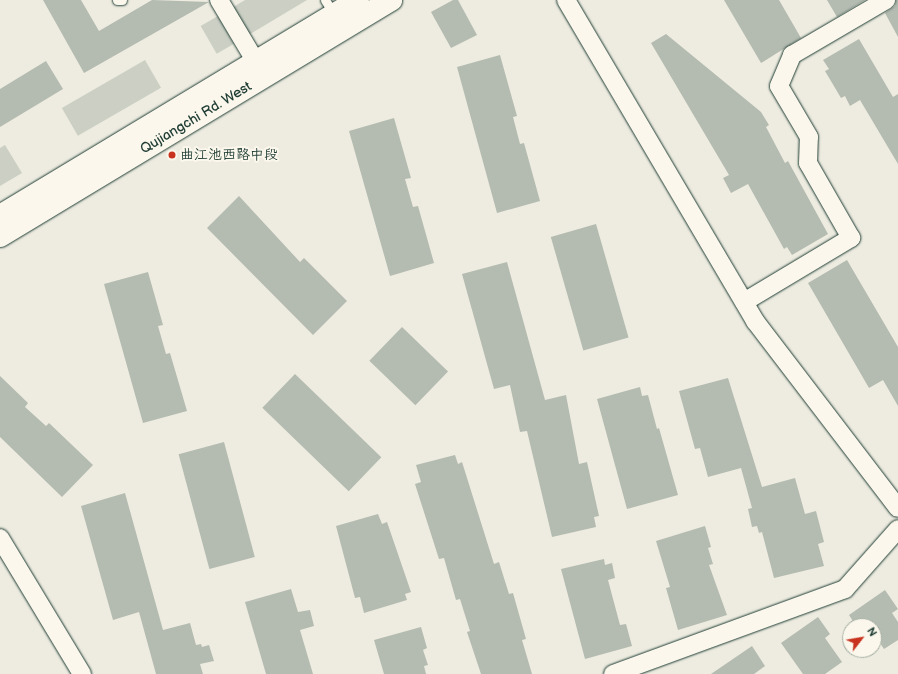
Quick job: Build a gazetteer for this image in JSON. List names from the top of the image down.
{
  "streets": {
    "street": ["Qujiangchi Rd. West"]
  },
  "places": ["曲江池西路中段"],
  "north": "top right"
}
